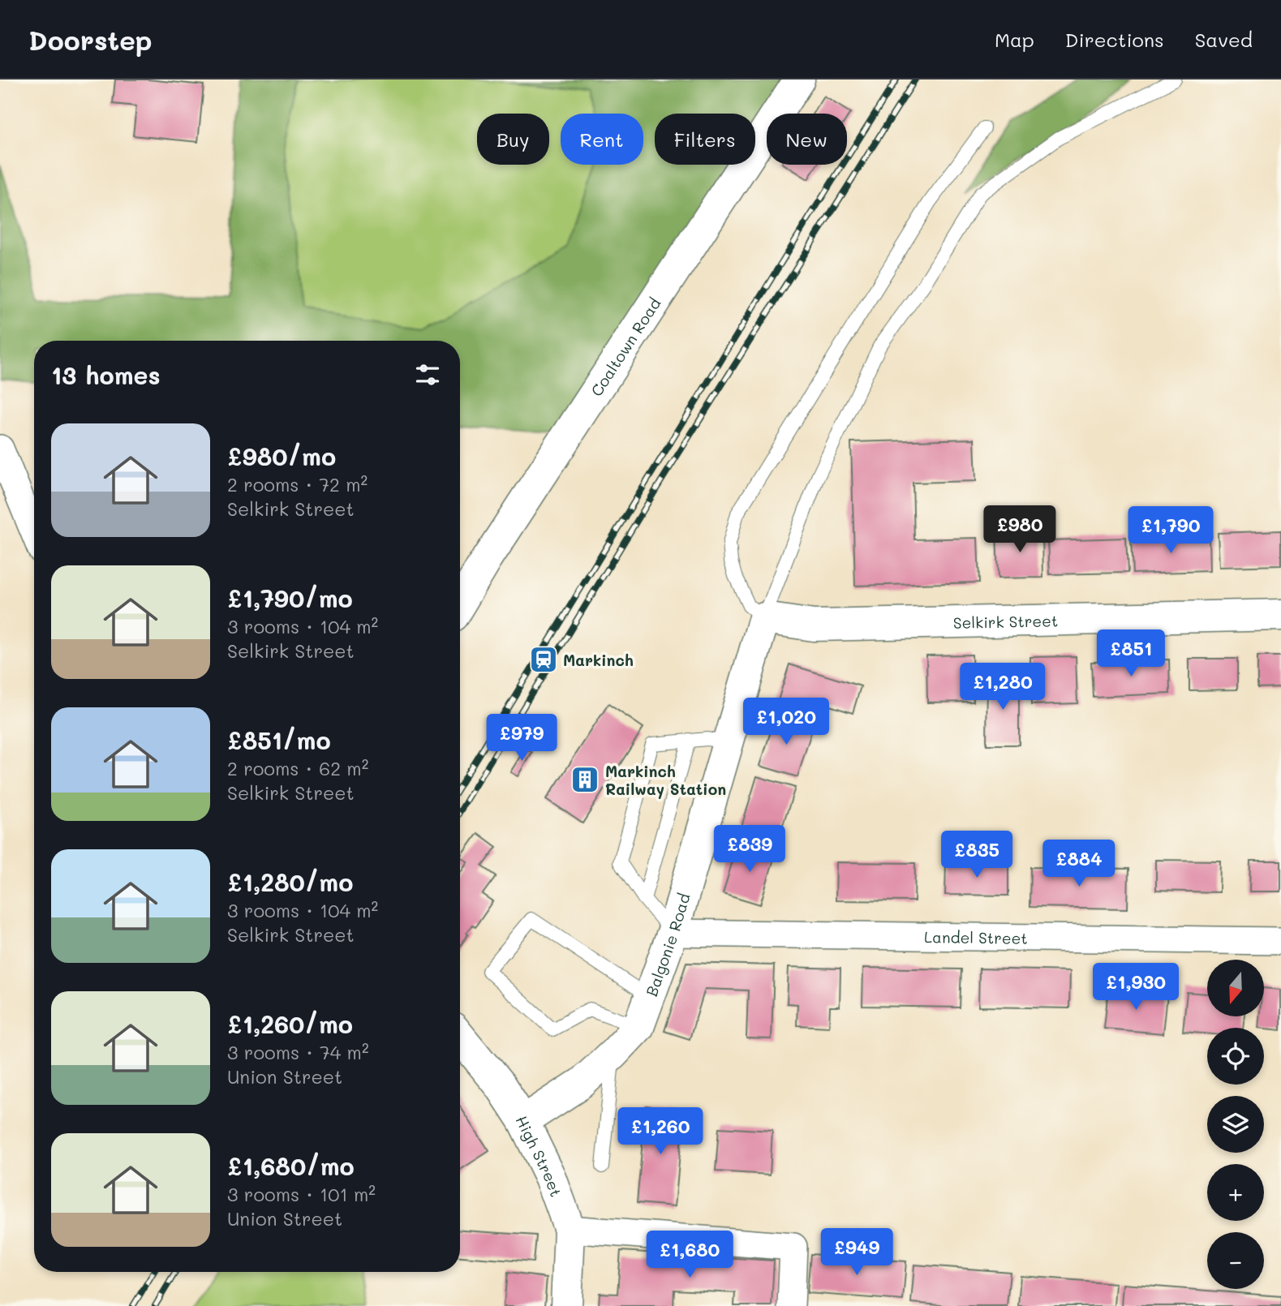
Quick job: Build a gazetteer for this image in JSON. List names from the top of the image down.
{
  "streets": {
    "street": [
      "Coaltown Road",
      "Selkirk Street",
      "Landel Street",
      "Balgonie Road",
      "High Street"
    ]
  },
  "crossings": [
    ["Selkirk Street", "Balgonie Road"],
    ["Landel Street", "Balgonie Road"],
    ["Balgonie Road", "High Street"]
  ],
  "places": {
    "station": ["Markinch"],
    "building": ["Markinch Railway Station"]
  },
  "north": "bottom",
  "page": {
    "header": "Doorstep",
    "nav": ["Map", "Directions", "Saved"],
    "chip": [
      "Buy",
      "Rent",
      "Filters",
      "New"
    ],
    "heading": "13 homes",
    "list": [
      {
        "name": "£980/mo",
        "note": "2 rooms · 72 m² · Selkirk Street"
      },
      {
        "name": "£1,790/mo",
        "note": "3 rooms · 104 m² · Selkirk Street"
      },
      {
        "name": "£851/mo",
        "note": "2 rooms · 62 m² · Selkirk Street"
      },
      {
        "name": "£1,280/mo",
        "note": "3 rooms · 104 m² · Selkirk Street"
      },
      {
        "name": "£1,260/mo",
        "note": "3 rooms · 74 m² · Union Street"
      },
      {
        "name": "£1,680/mo",
        "note": "3 rooms · 101 m² · Union Street"
      }
    ],
    "price": [
      "£980",
      "£1,790",
      "£851",
      "£1,280",
      "£1,020",
      "£979",
      "£839",
      "£835",
      "£884",
      "£1,930",
      "£1,260",
      "£949",
      "£1,680"
    ],
    "map_buttons": ["+", "−"]
  }
}
